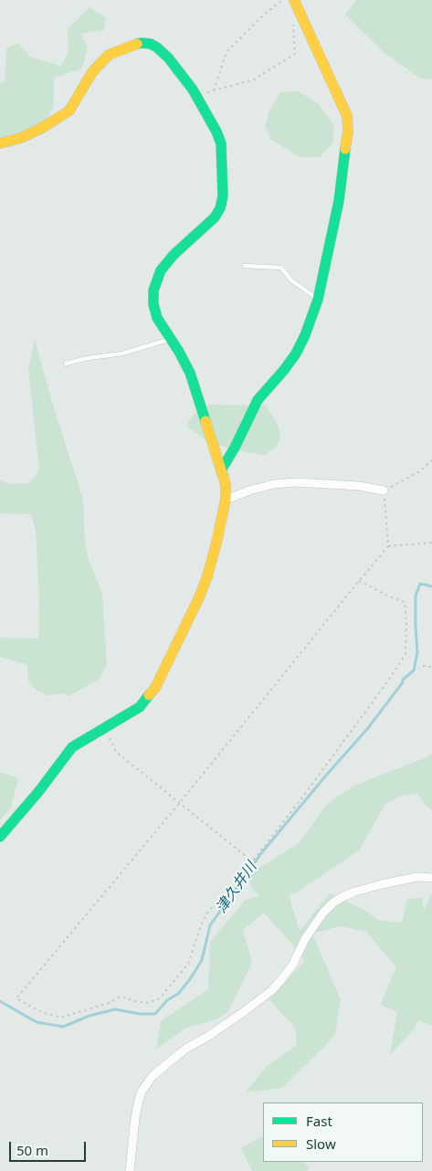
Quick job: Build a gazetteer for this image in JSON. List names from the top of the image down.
{
  "water": ["津久井川"],
  "legend": ["Fast", "Slow"],
  "scale_bar": "50 m"
}
